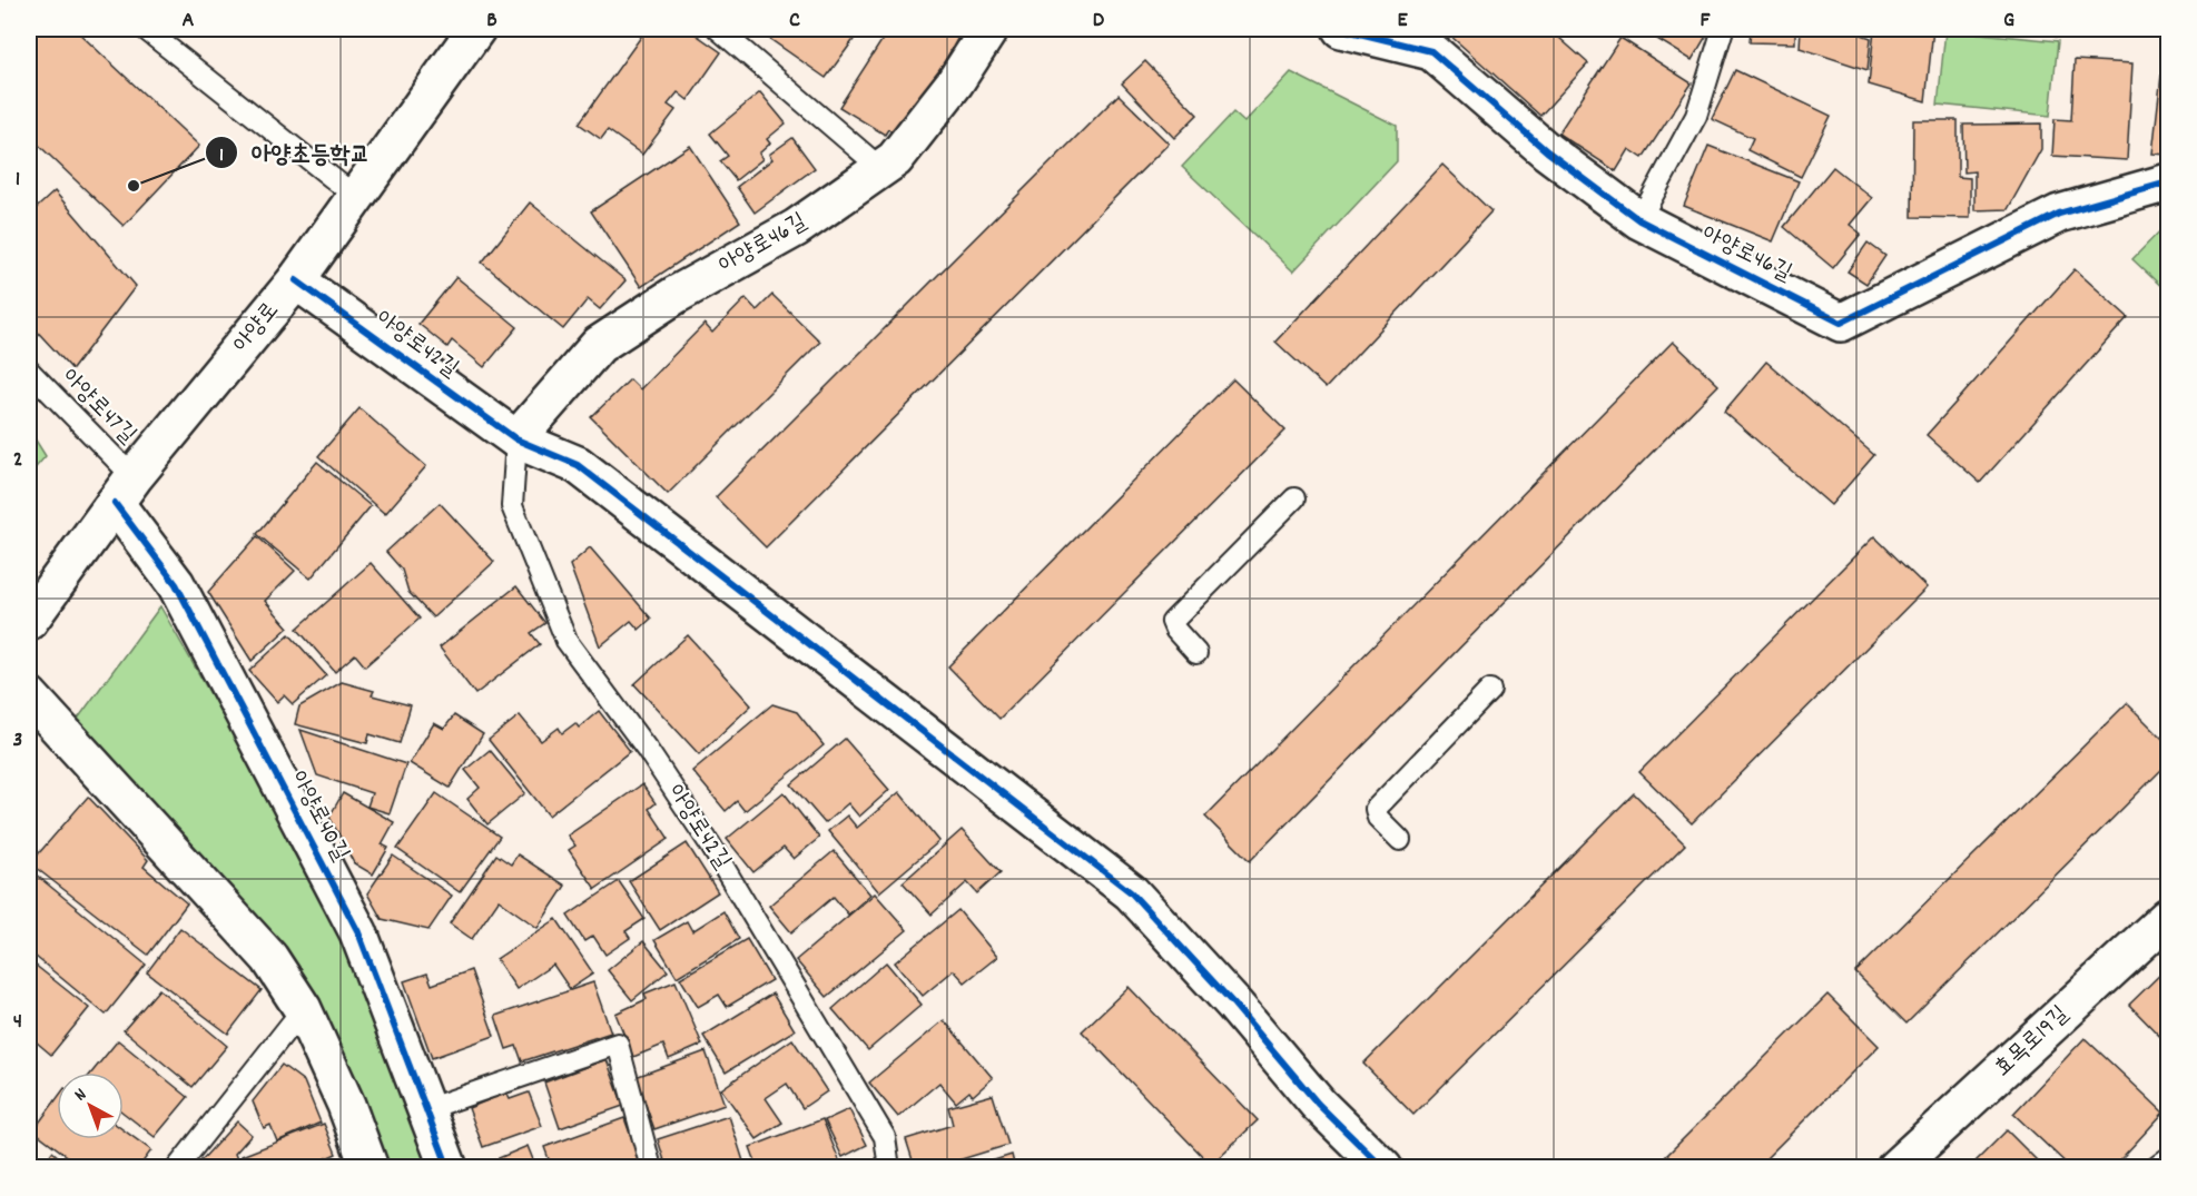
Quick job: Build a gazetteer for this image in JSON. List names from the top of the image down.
{
  "streets": {
    "street": [
      "아양로46길",
      "아양로",
      "아양로42길",
      "아양로40길",
      "효목로19길"
    ],
    "lane": ["아양로47길"]
  },
  "crossings": [
    ["아양로46길", "아양로42길"],
    ["아양로", "아양로42길"],
    ["아양로", "아양로47길"],
    ["아양로", "아양로40길"],
    ["아양로47길", "아양로40길"]
  ],
  "places": ["아양초등학교"],
  "north": "top left",
  "grid": {
    "columns": [
      "A",
      "B",
      "C",
      "D",
      "E",
      "F",
      "G"
    ],
    "rows": [
      "1",
      "2",
      "3",
      "4"
    ]
  }
}
